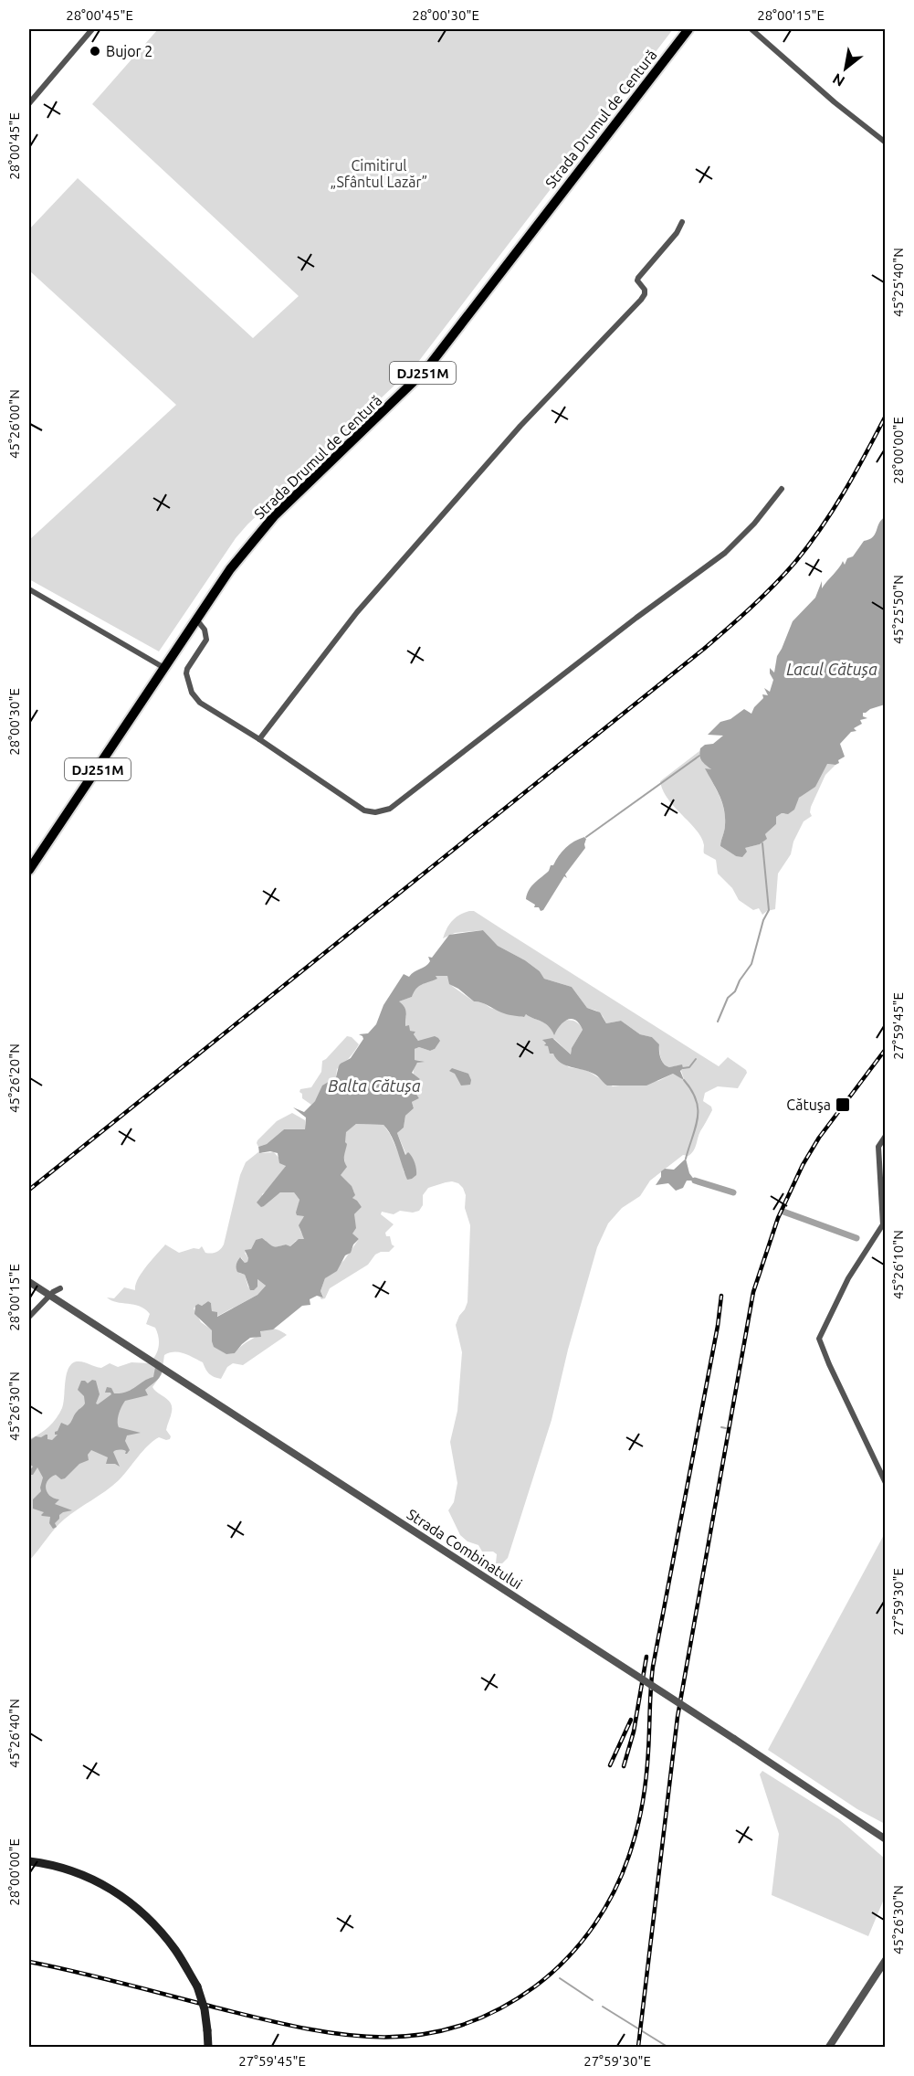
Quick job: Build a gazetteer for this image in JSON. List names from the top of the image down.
{
  "streets": {
    "highway": ["Strada Drumul de Centură", "DJ251M"],
    "street": ["Strada Combinatului"]
  },
  "water": ["Lacul Cătușa", "Balta Cătușa"],
  "parks": ["Cimitirul „Sfântul Lazăr”"],
  "places": {
    "other": ["Bujor 2"],
    "transit": ["Cătuşa"]
  },
  "north": "bottom left",
  "coordinates": [
    "28°00'45\"E",
    "28°00'30\"E",
    "28°00'15\"E",
    "45°25'40\"N",
    "45°26'00\"N",
    "28°00'00\"E",
    "45°25'50\"N",
    "27°59'45\"E",
    "45°26'20\"N",
    "45°26'10\"N",
    "45°26'30\"N",
    "27°59'30\"E",
    "45°26'40\"N"
  ]
}
